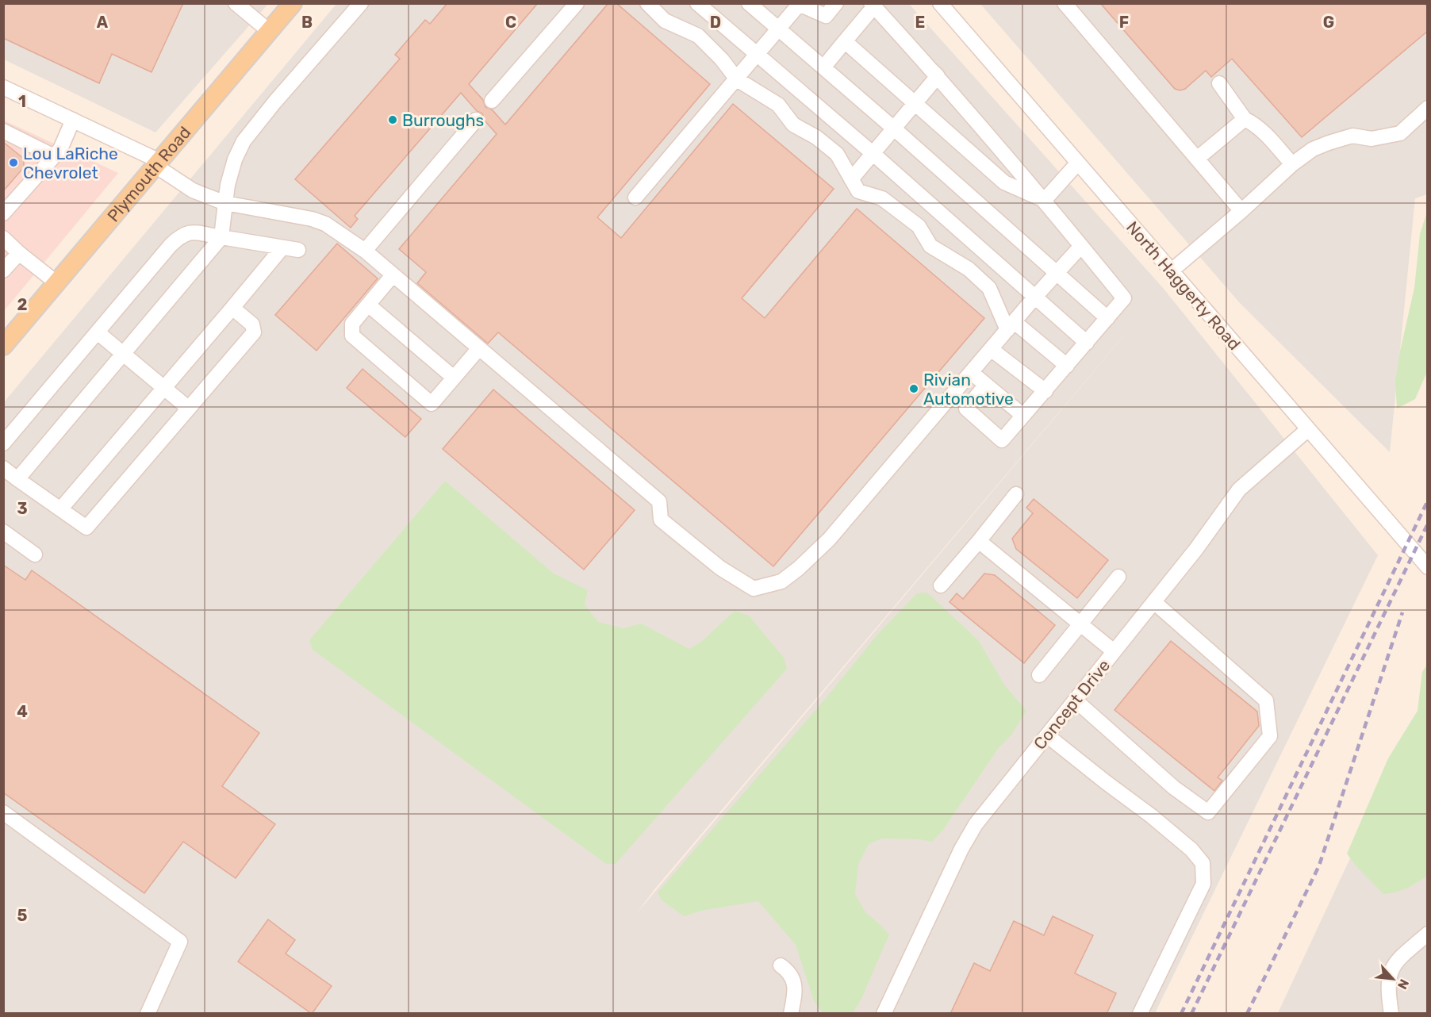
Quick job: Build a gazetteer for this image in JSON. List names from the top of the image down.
{
  "streets": {
    "main road": ["Plymouth Road"],
    "street": ["North Haggerty Road", "Concept Drive"]
  },
  "crossings": [
    ["North Haggerty Road", "Concept Drive"]
  ],
  "places": ["Burroughs", "Lou LaRiche Chevrolet", "Rivian Automotive"],
  "north": "bottom right",
  "grid": {
    "columns": [
      "A",
      "B",
      "C",
      "D",
      "E",
      "F",
      "G"
    ],
    "rows": [
      "1",
      "2",
      "3",
      "4",
      "5"
    ]
  }
}
